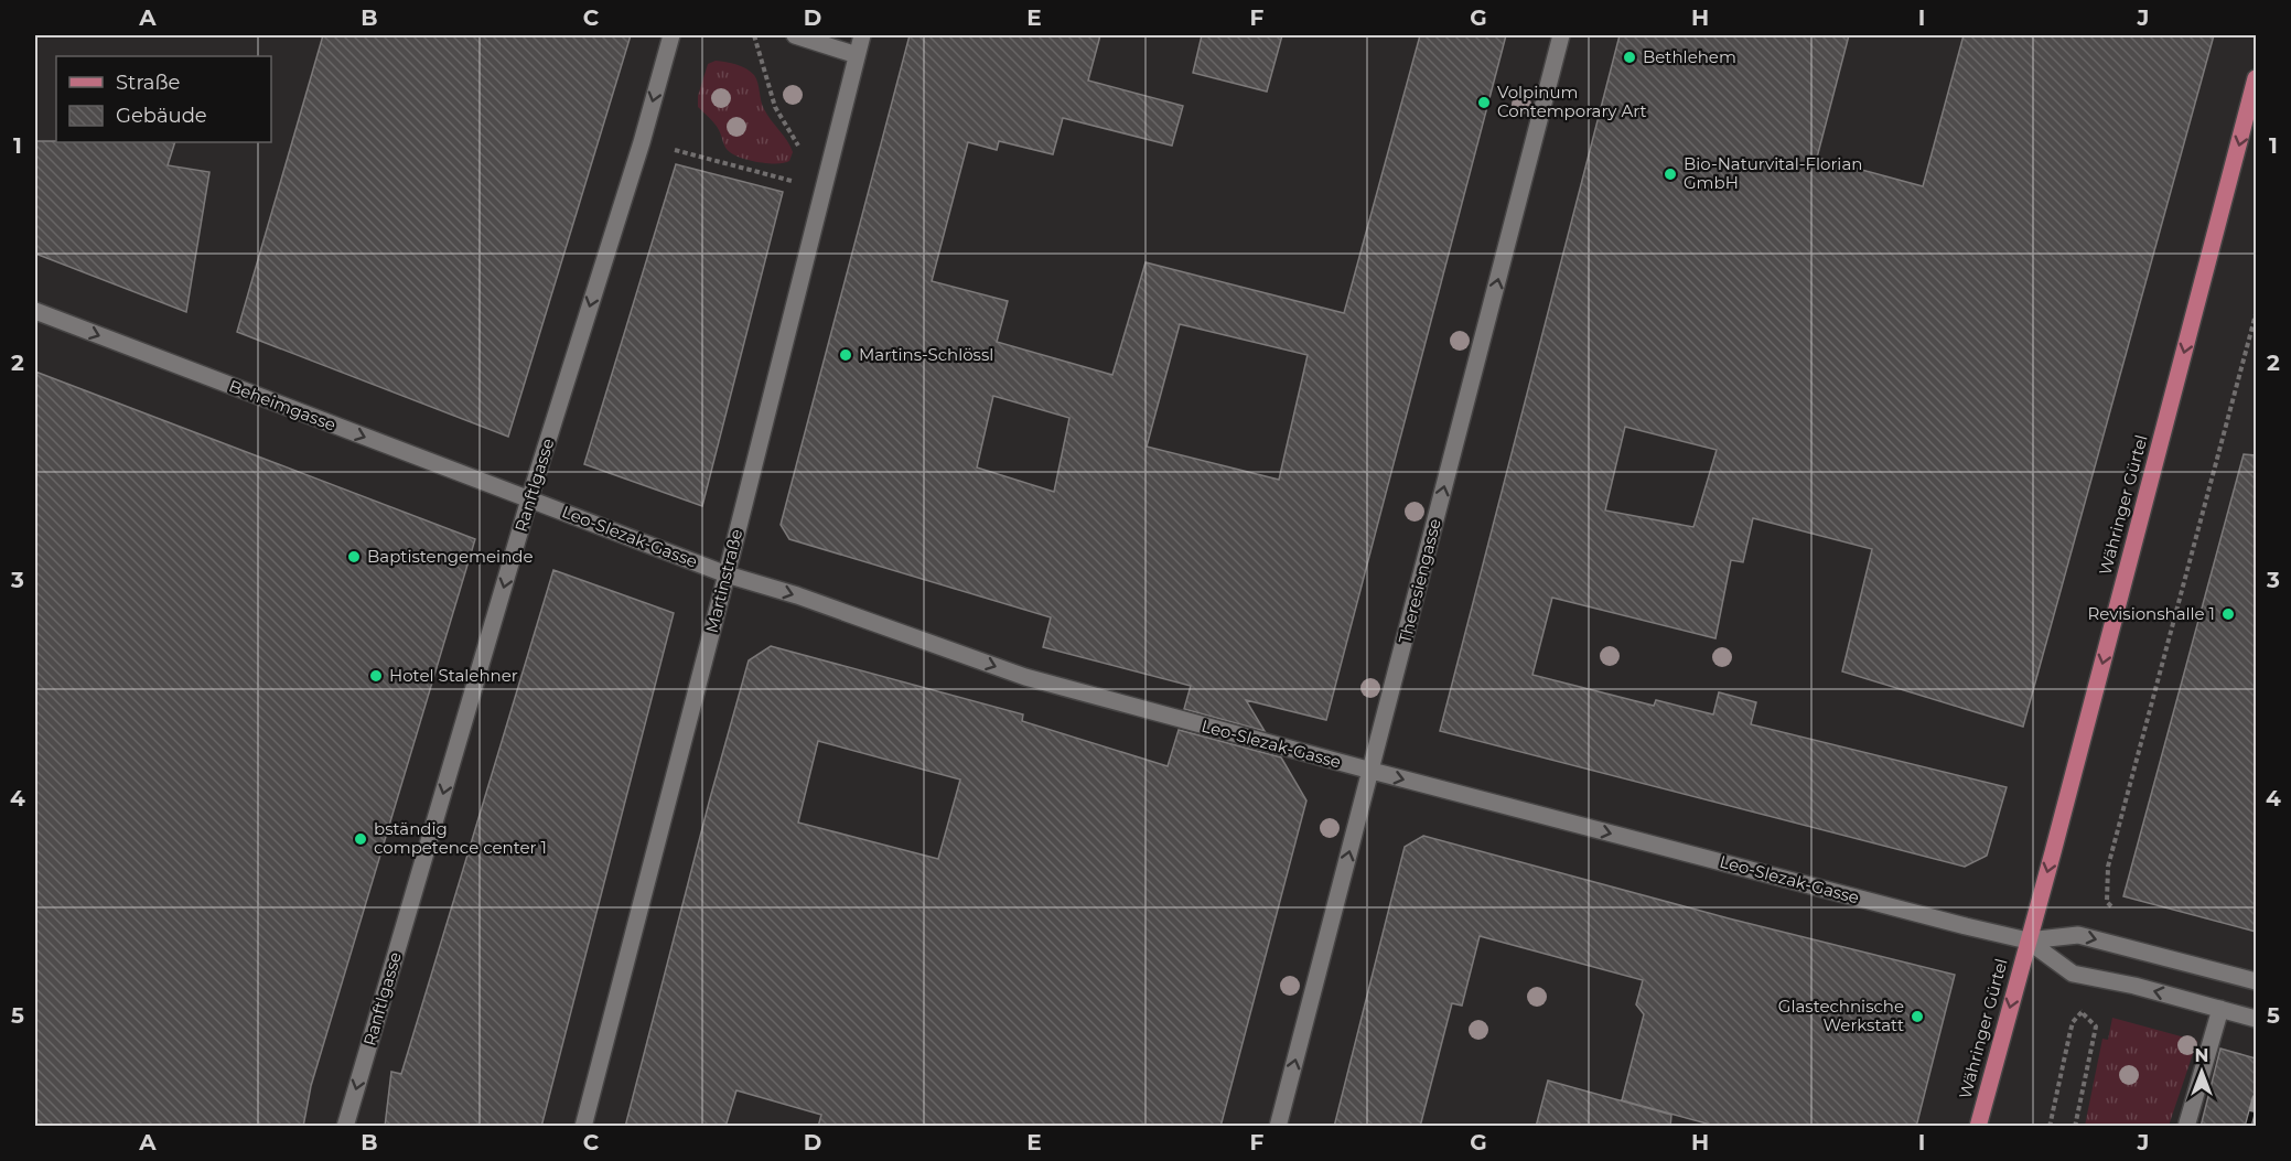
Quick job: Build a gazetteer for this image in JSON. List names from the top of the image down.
{
  "streets": {
    "main road": ["Währinger Gürtel"],
    "street": [
      "Beheimgasse",
      "Ranftlgasse",
      "Leo-Slezak-Gasse",
      "Martinstraße",
      "Theresiengasse"
    ]
  },
  "crossings": [
    ["Beheimgasse", "Ranftlgasse"],
    ["Beheimgasse", "Leo-Slezak-Gasse"],
    ["Ranftlgasse", "Leo-Slezak-Gasse"],
    ["Währinger Gürtel", "Leo-Slezak-Gasse"],
    ["Leo-Slezak-Gasse", "Martinstraße"],
    ["Leo-Slezak-Gasse", "Theresiengasse"]
  ],
  "one_way": [
    "Beheimgasse",
    "Ranftlgasse",
    "Währinger Gürtel",
    "Leo-Slezak-Gasse",
    "Theresiengasse"
  ],
  "places": [
    "Bethlehem",
    "Volpinum Contemporary Art",
    "Bio-Naturvital-Florian GmbH",
    "Martins-Schlössl",
    "Baptistengemeinde",
    "Revisionshalle 1",
    "Hotel Stalehner",
    "bständig competence center 1",
    "Glastechnische Werkstatt"
  ],
  "legend": ["Straße", "Gebäude"],
  "north": "top",
  "grid": {
    "columns": [
      "A",
      "B",
      "C",
      "D",
      "E",
      "F",
      "G",
      "H",
      "I",
      "J"
    ],
    "rows": [
      "1",
      "2",
      "3",
      "4",
      "5"
    ]
  }
}
